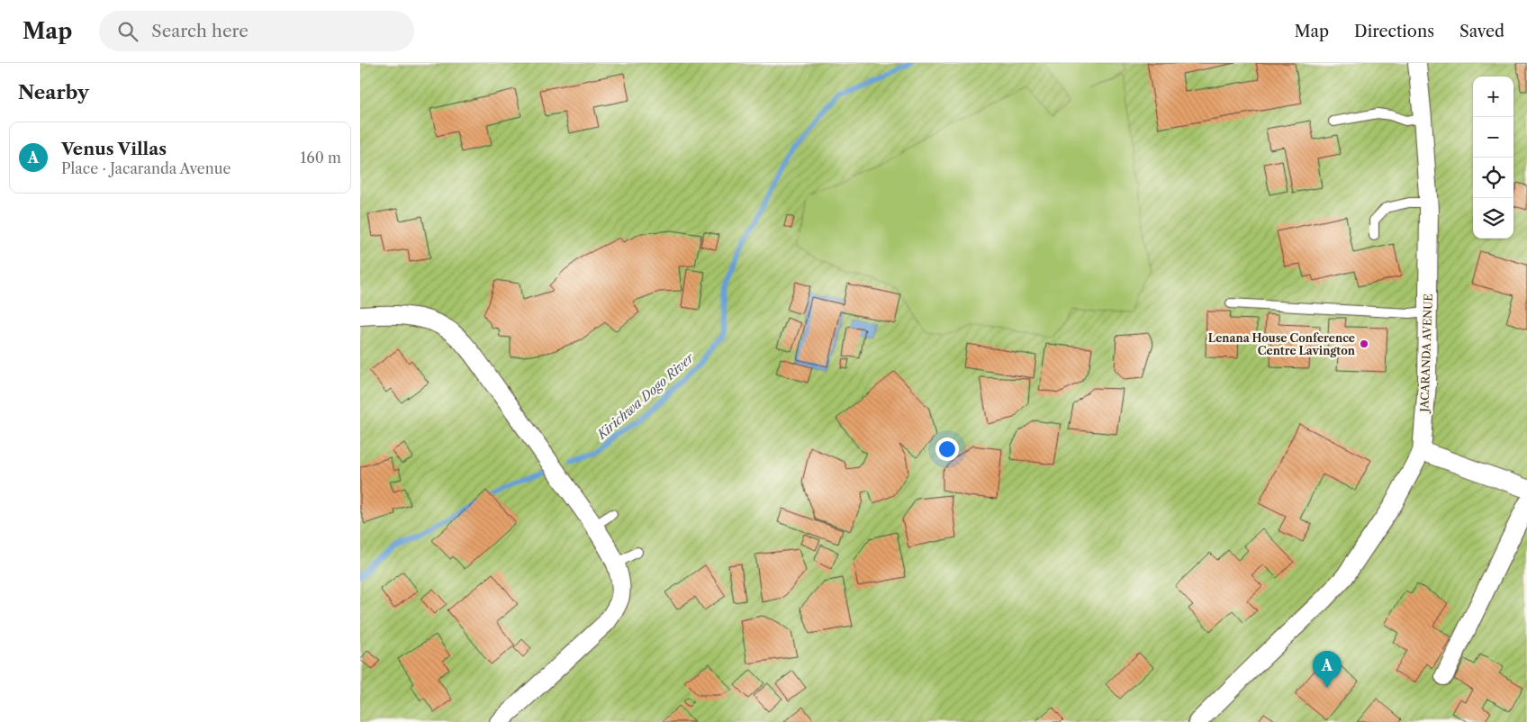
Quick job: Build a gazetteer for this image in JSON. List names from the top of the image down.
{
  "streets": {
    "street": ["JACARANDA AVENUE"]
  },
  "water": ["Kirichwa Dogo River"],
  "places": ["Lenana House Conference Centre Lavington"],
  "page": {
    "header": "Map",
    "search": "Search here",
    "nav": ["Map", "Directions", "Saved"],
    "heading": "Nearby",
    "map_buttons": ["+", "−"],
    "list": [
      {
        "mark": "A",
        "name": "Venus Villas",
        "note": "Place · Jacaranda Avenue",
        "value": "160 m"
      }
    ],
    "pins": "A"
  }
}
